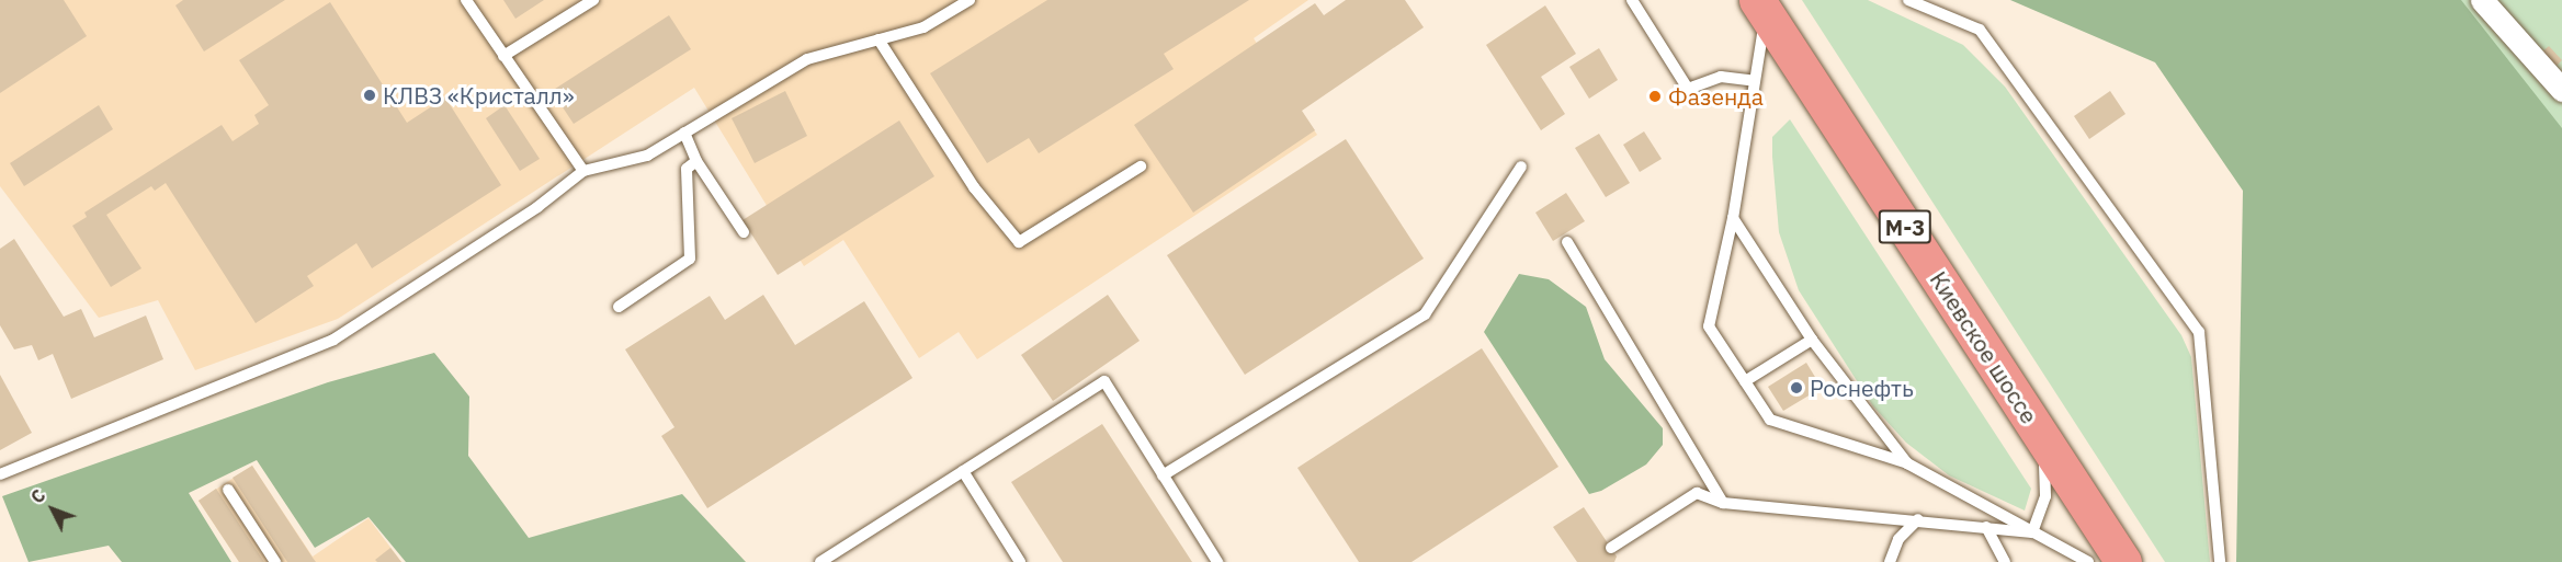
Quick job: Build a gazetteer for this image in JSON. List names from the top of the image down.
{
  "streets": {
    "highway": ["М-3", "Киевское шоссе"]
  },
  "places": ["КЛВЗ «Кристалл»", "Фазенда", "Роснефть"],
  "north": "top left"
}
